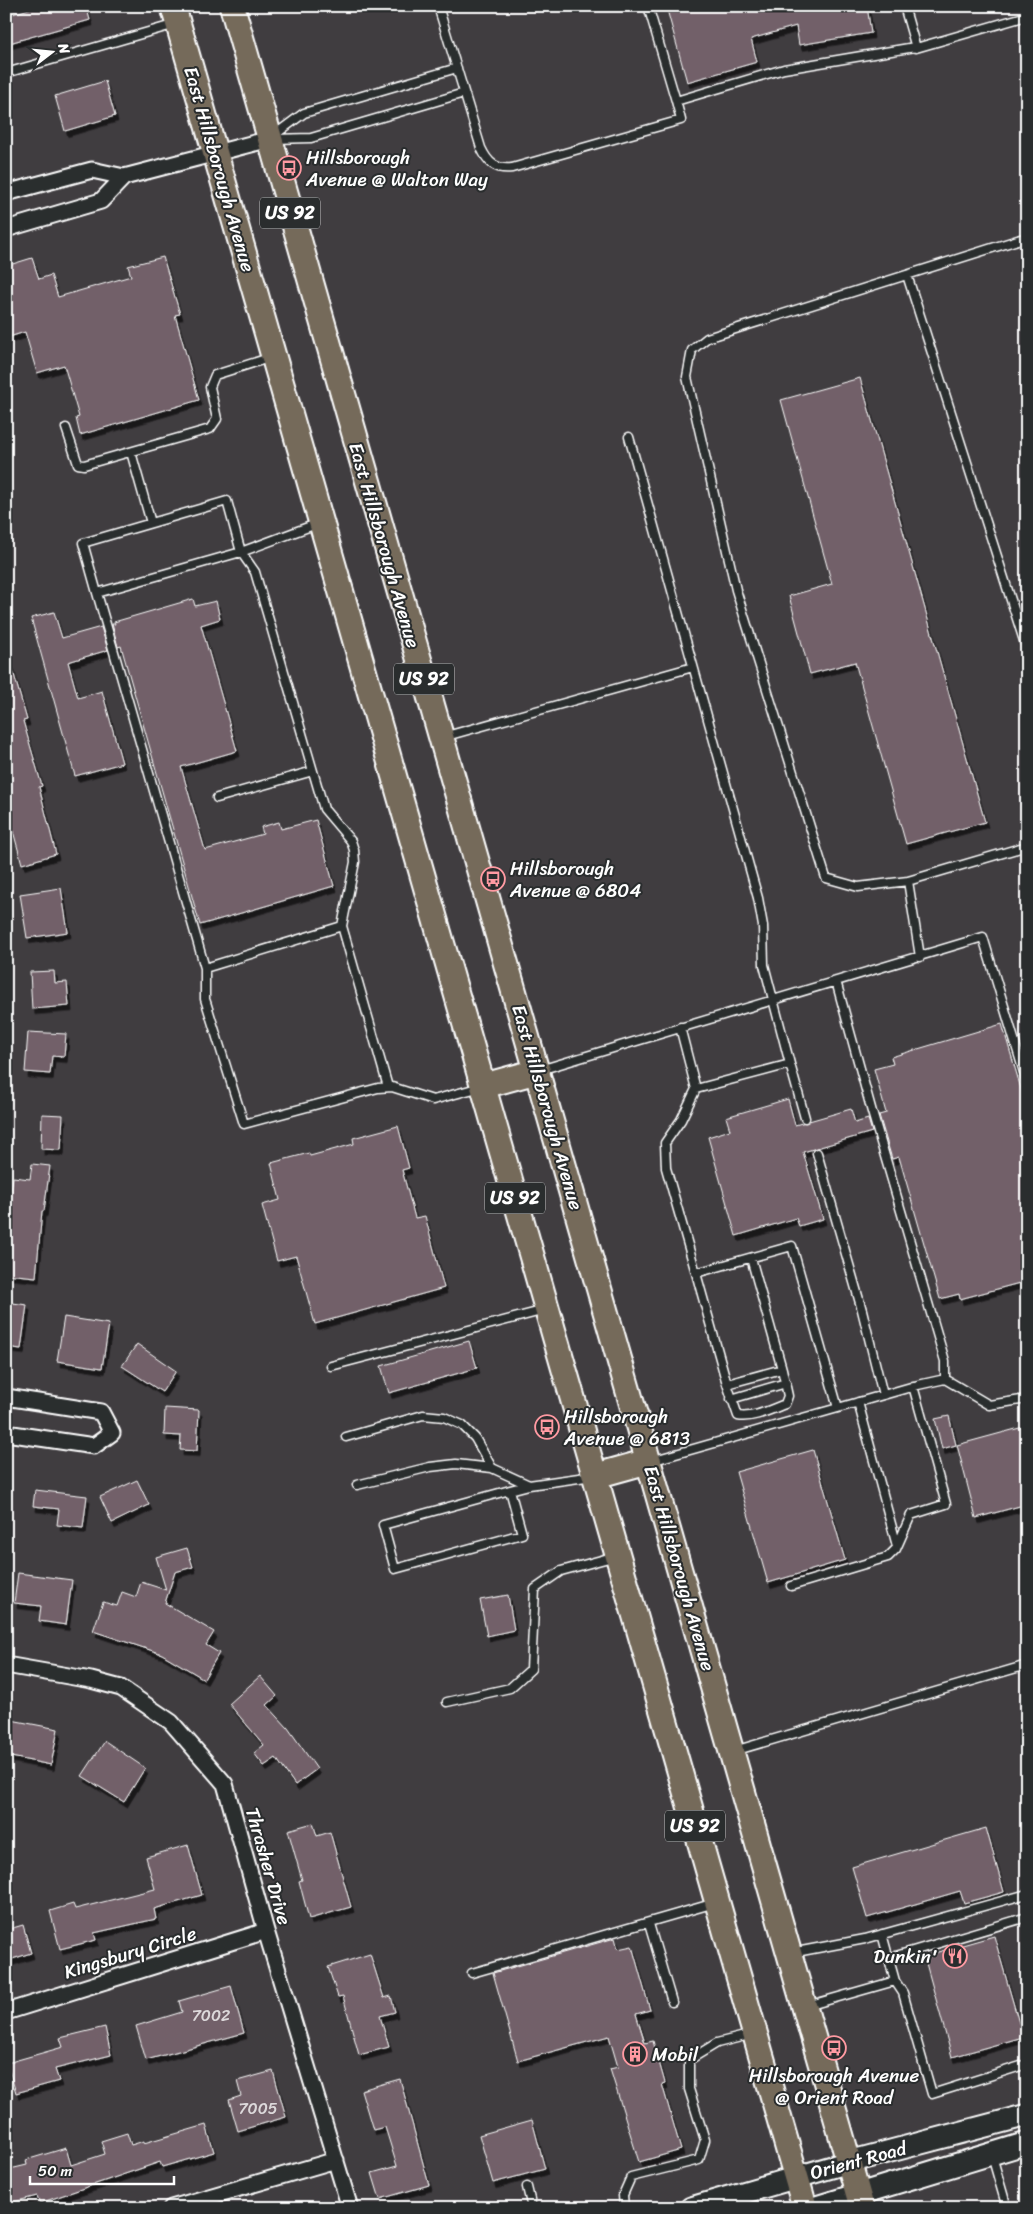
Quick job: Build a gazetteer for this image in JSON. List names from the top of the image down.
{
  "streets": {
    "main road": ["East Hillsborough Avenue", "US 92"],
    "street": ["Thrasher Drive", "Kingsbury Circle", "Orient Road"]
  },
  "crossings": [
    ["East Hillsborough Avenue", "US 92"],
    ["East Hillsborough Avenue", "Orient Road"],
    ["US 92", "Orient Road"],
    ["Thrasher Drive", "Kingsbury Circle"]
  ],
  "places": {
    "bus stop": [
      "Hillsborough Avenue @ Walton Way",
      "Hillsborough Avenue @ 6804",
      "Hillsborough Avenue @ 6813",
      "Hillsborough Avenue @ Orient Road"
    ],
    "restaurant": ["Dunkin'"],
    "building": ["Mobil"]
  },
  "house_numbers": ["7002", "7005"],
  "scale_bar": "50 m",
  "north": "right"
}
